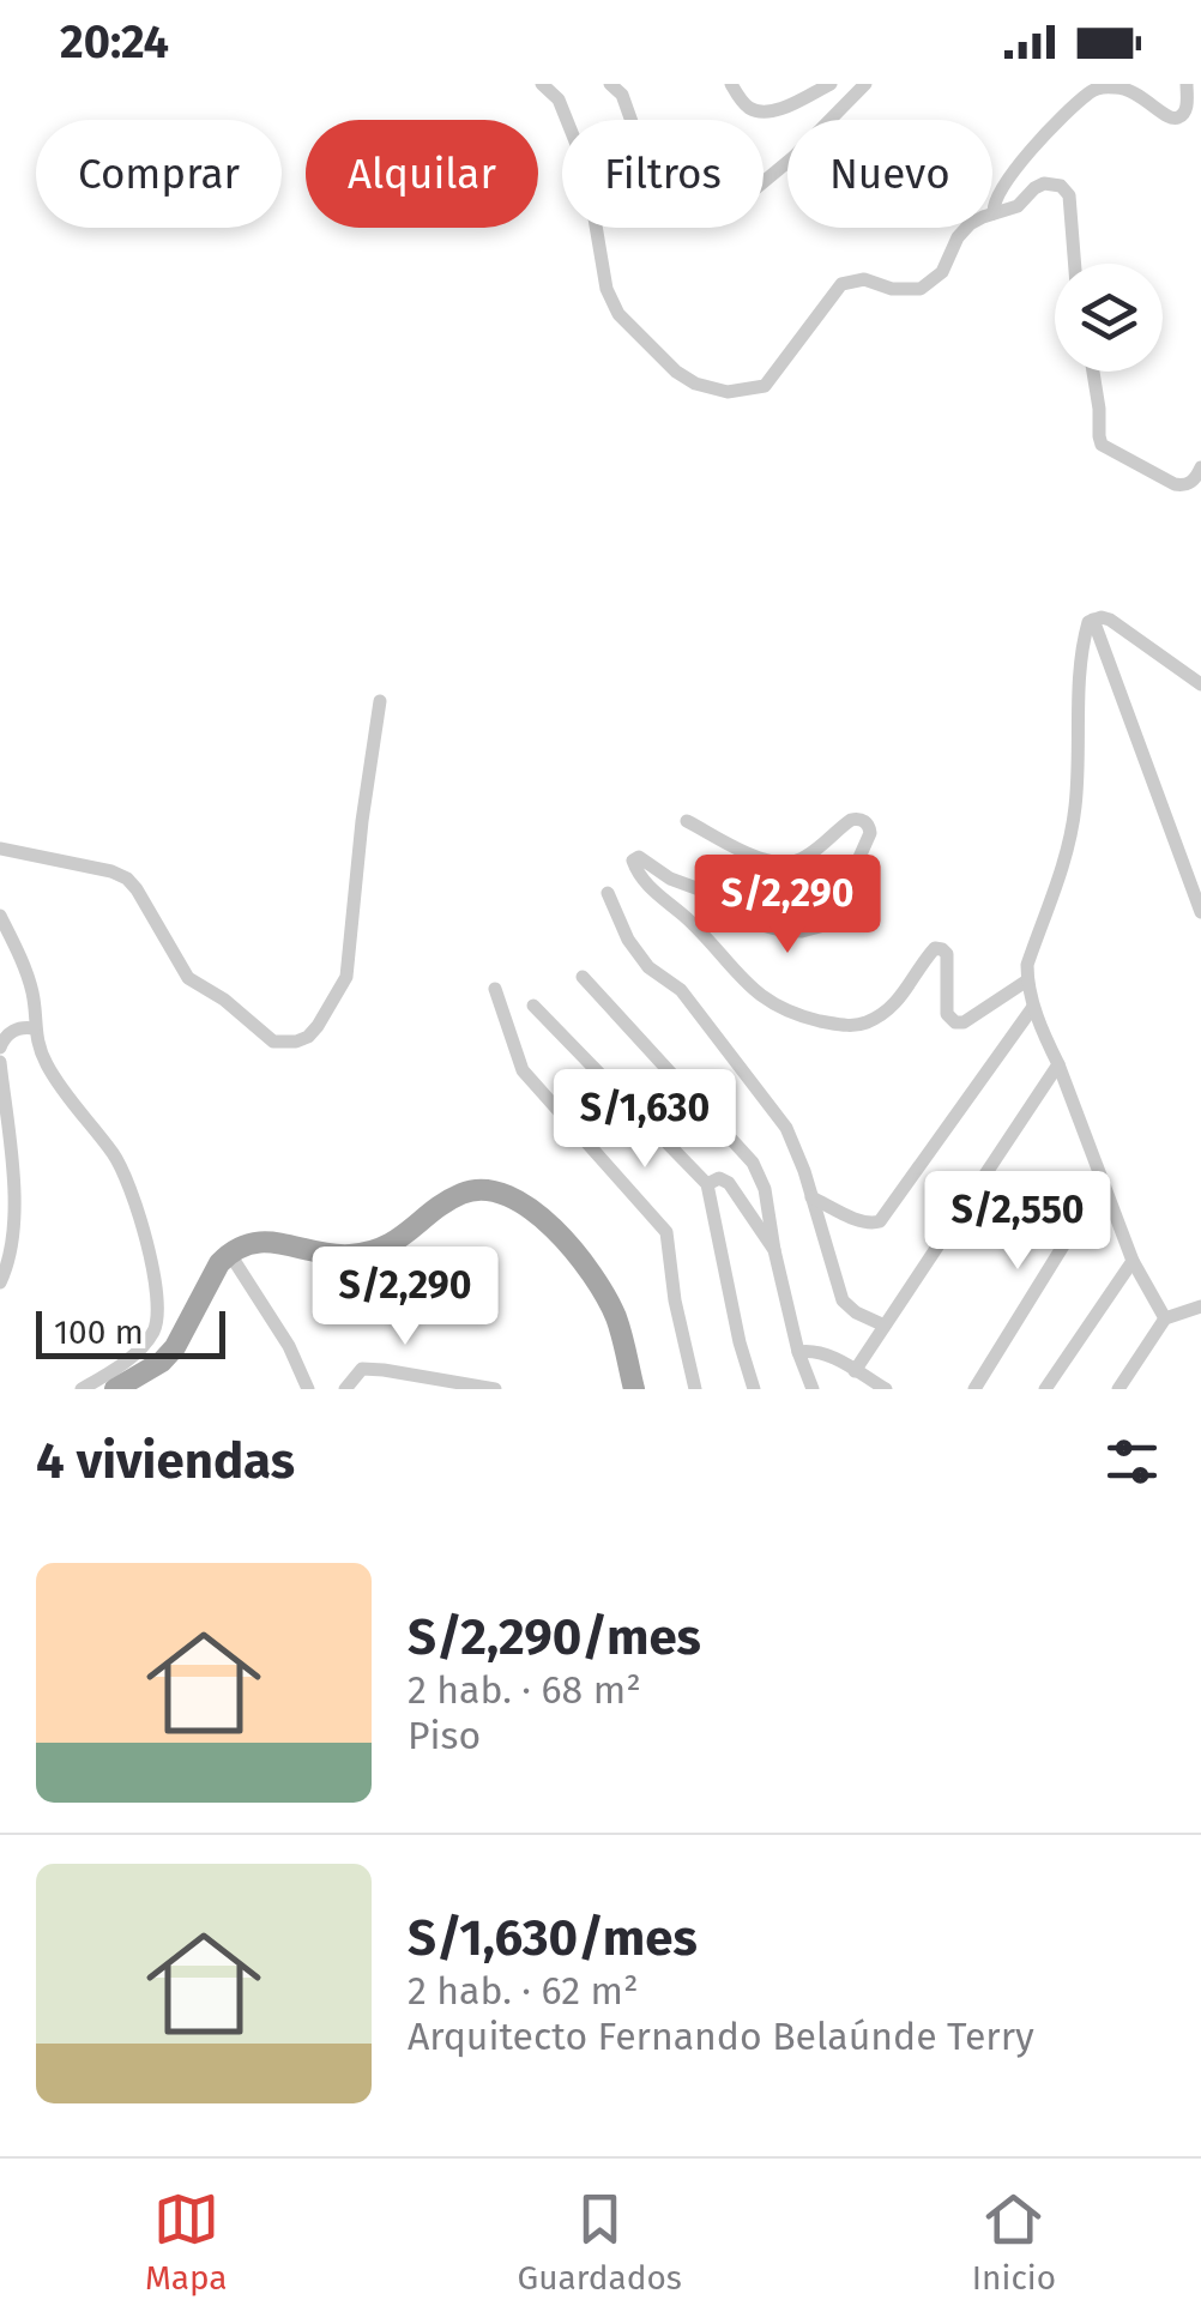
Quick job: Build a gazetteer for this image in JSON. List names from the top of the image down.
{
  "scale_bar": "100 m",
  "page": {
    "status": "20:24",
    "chip": [
      "Comprar",
      "Alquilar",
      "Filtros",
      "Nuevo"
    ],
    "price": [
      "S/2,290",
      "S/1,630",
      "S/2,550",
      "S/2,290"
    ],
    "scale": "100 m",
    "heading": "4 viviendas",
    "list": [
      {
        "name": "S/2,290/mes",
        "note": "2 hab. · 68 m² · Piso"
      },
      {
        "name": "S/1,630/mes",
        "note": "2 hab. · 62 m² · Arquitecto Fernando Belaúnde Terry"
      }
    ],
    "tabs": ["Mapa", "Guardados", "Inicio"]
  }
}
